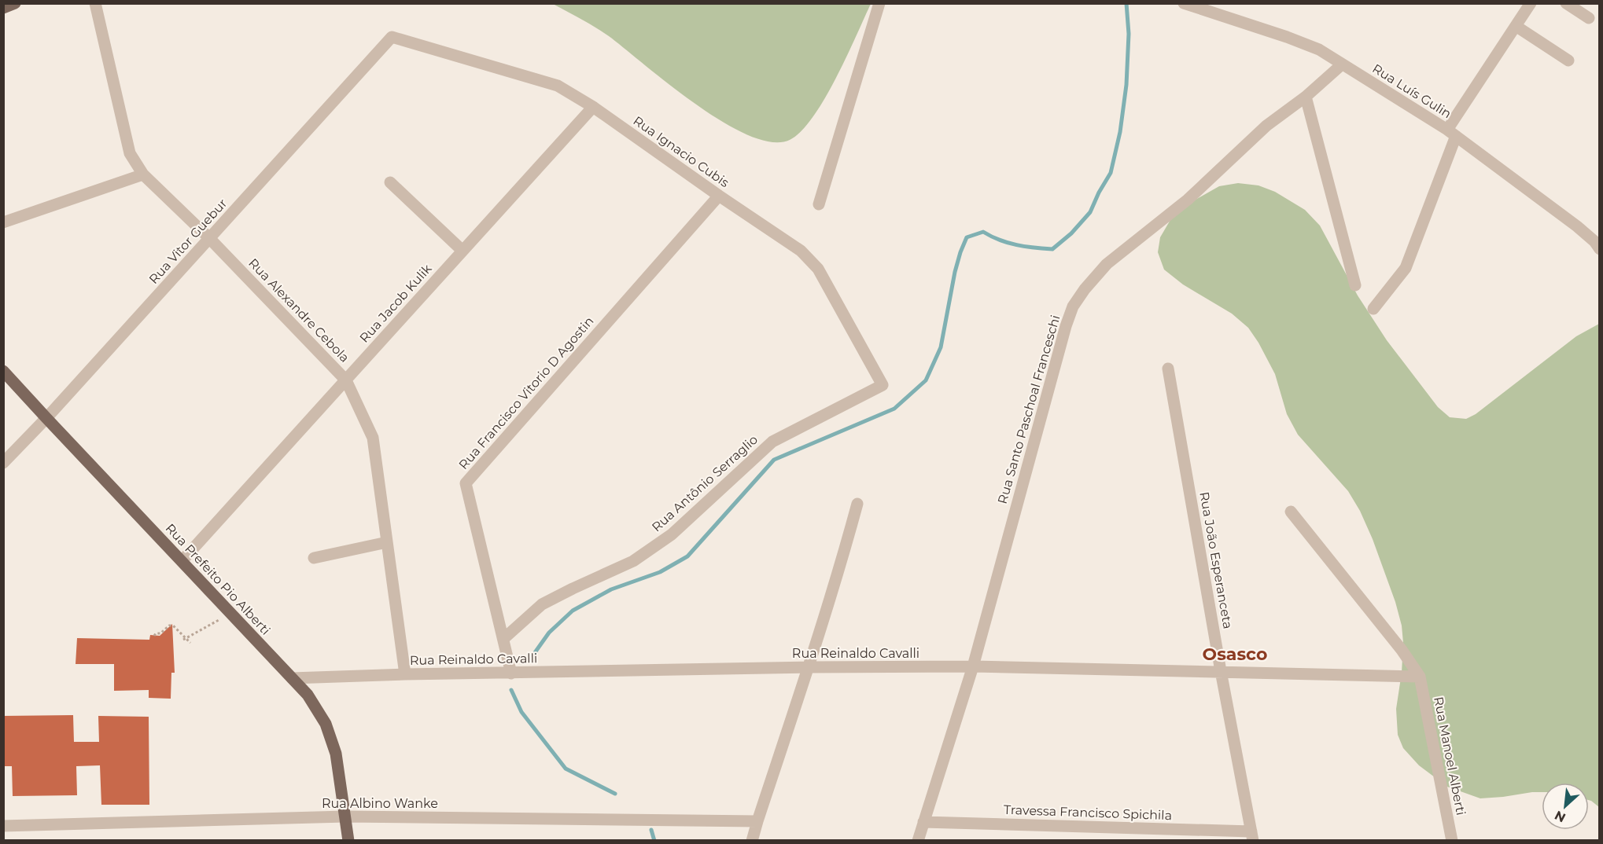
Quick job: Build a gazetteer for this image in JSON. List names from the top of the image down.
{
  "streets": {
    "main road": ["Rua Prefeito Pio Alberti"],
    "street": [
      "Rua Luís Gulin",
      "Rua Ignacio Cubis",
      "Rua Vitor Guebur",
      "Rua Jacob Kulik",
      "Rua Alexandre Cebola",
      "Rua Francisco Vitorio D Agostin",
      "Rua Santo Paschoal Franceschi",
      "Rua Antônio Serraglio",
      "Rua João Esperanceta",
      "Rua Reinaldo Cavalli",
      "Rua Manoel Alberti",
      "Rua Albino Wanke",
      "Travessa Francisco Spichila"
    ]
  },
  "crossings": [
    ["Rua Luís Gulin", "Rua Santo Paschoal Franceschi"],
    ["Rua Ignacio Cubis", "Rua Vitor Guebur"],
    ["Rua Ignacio Cubis", "Rua Jacob Kulik"],
    ["Rua Ignacio Cubis", "Rua Francisco Vitorio D Agostin"],
    ["Rua Ignacio Cubis", "Rua Antônio Serraglio"],
    ["Rua Vitor Guebur", "Rua Alexandre Cebola"],
    ["Rua Vitor Guebur", "Rua Prefeito Pio Alberti"],
    ["Rua Jacob Kulik", "Rua Alexandre Cebola"],
    ["Rua Jacob Kulik", "Rua Prefeito Pio Alberti"],
    ["Rua Alexandre Cebola", "Rua Reinaldo Cavalli"],
    ["Rua Francisco Vitorio D Agostin", "Rua Antônio Serraglio"],
    ["Rua Francisco Vitorio D Agostin", "Rua Reinaldo Cavalli"],
    ["Rua Santo Paschoal Franceschi", "Rua Reinaldo Cavalli"],
    ["Rua Santo Paschoal Franceschi", "Travessa Francisco Spichila"],
    ["Rua João Esperanceta", "Rua Reinaldo Cavalli"],
    ["Rua João Esperanceta", "Travessa Francisco Spichila"],
    ["Rua Prefeito Pio Alberti", "Rua Reinaldo Cavalli"],
    ["Rua Prefeito Pio Alberti", "Rua Albino Wanke"],
    ["Rua Reinaldo Cavalli", "Rua Manoel Alberti"]
  ],
  "districts": ["Osasco"],
  "north": "bottom left"
}
